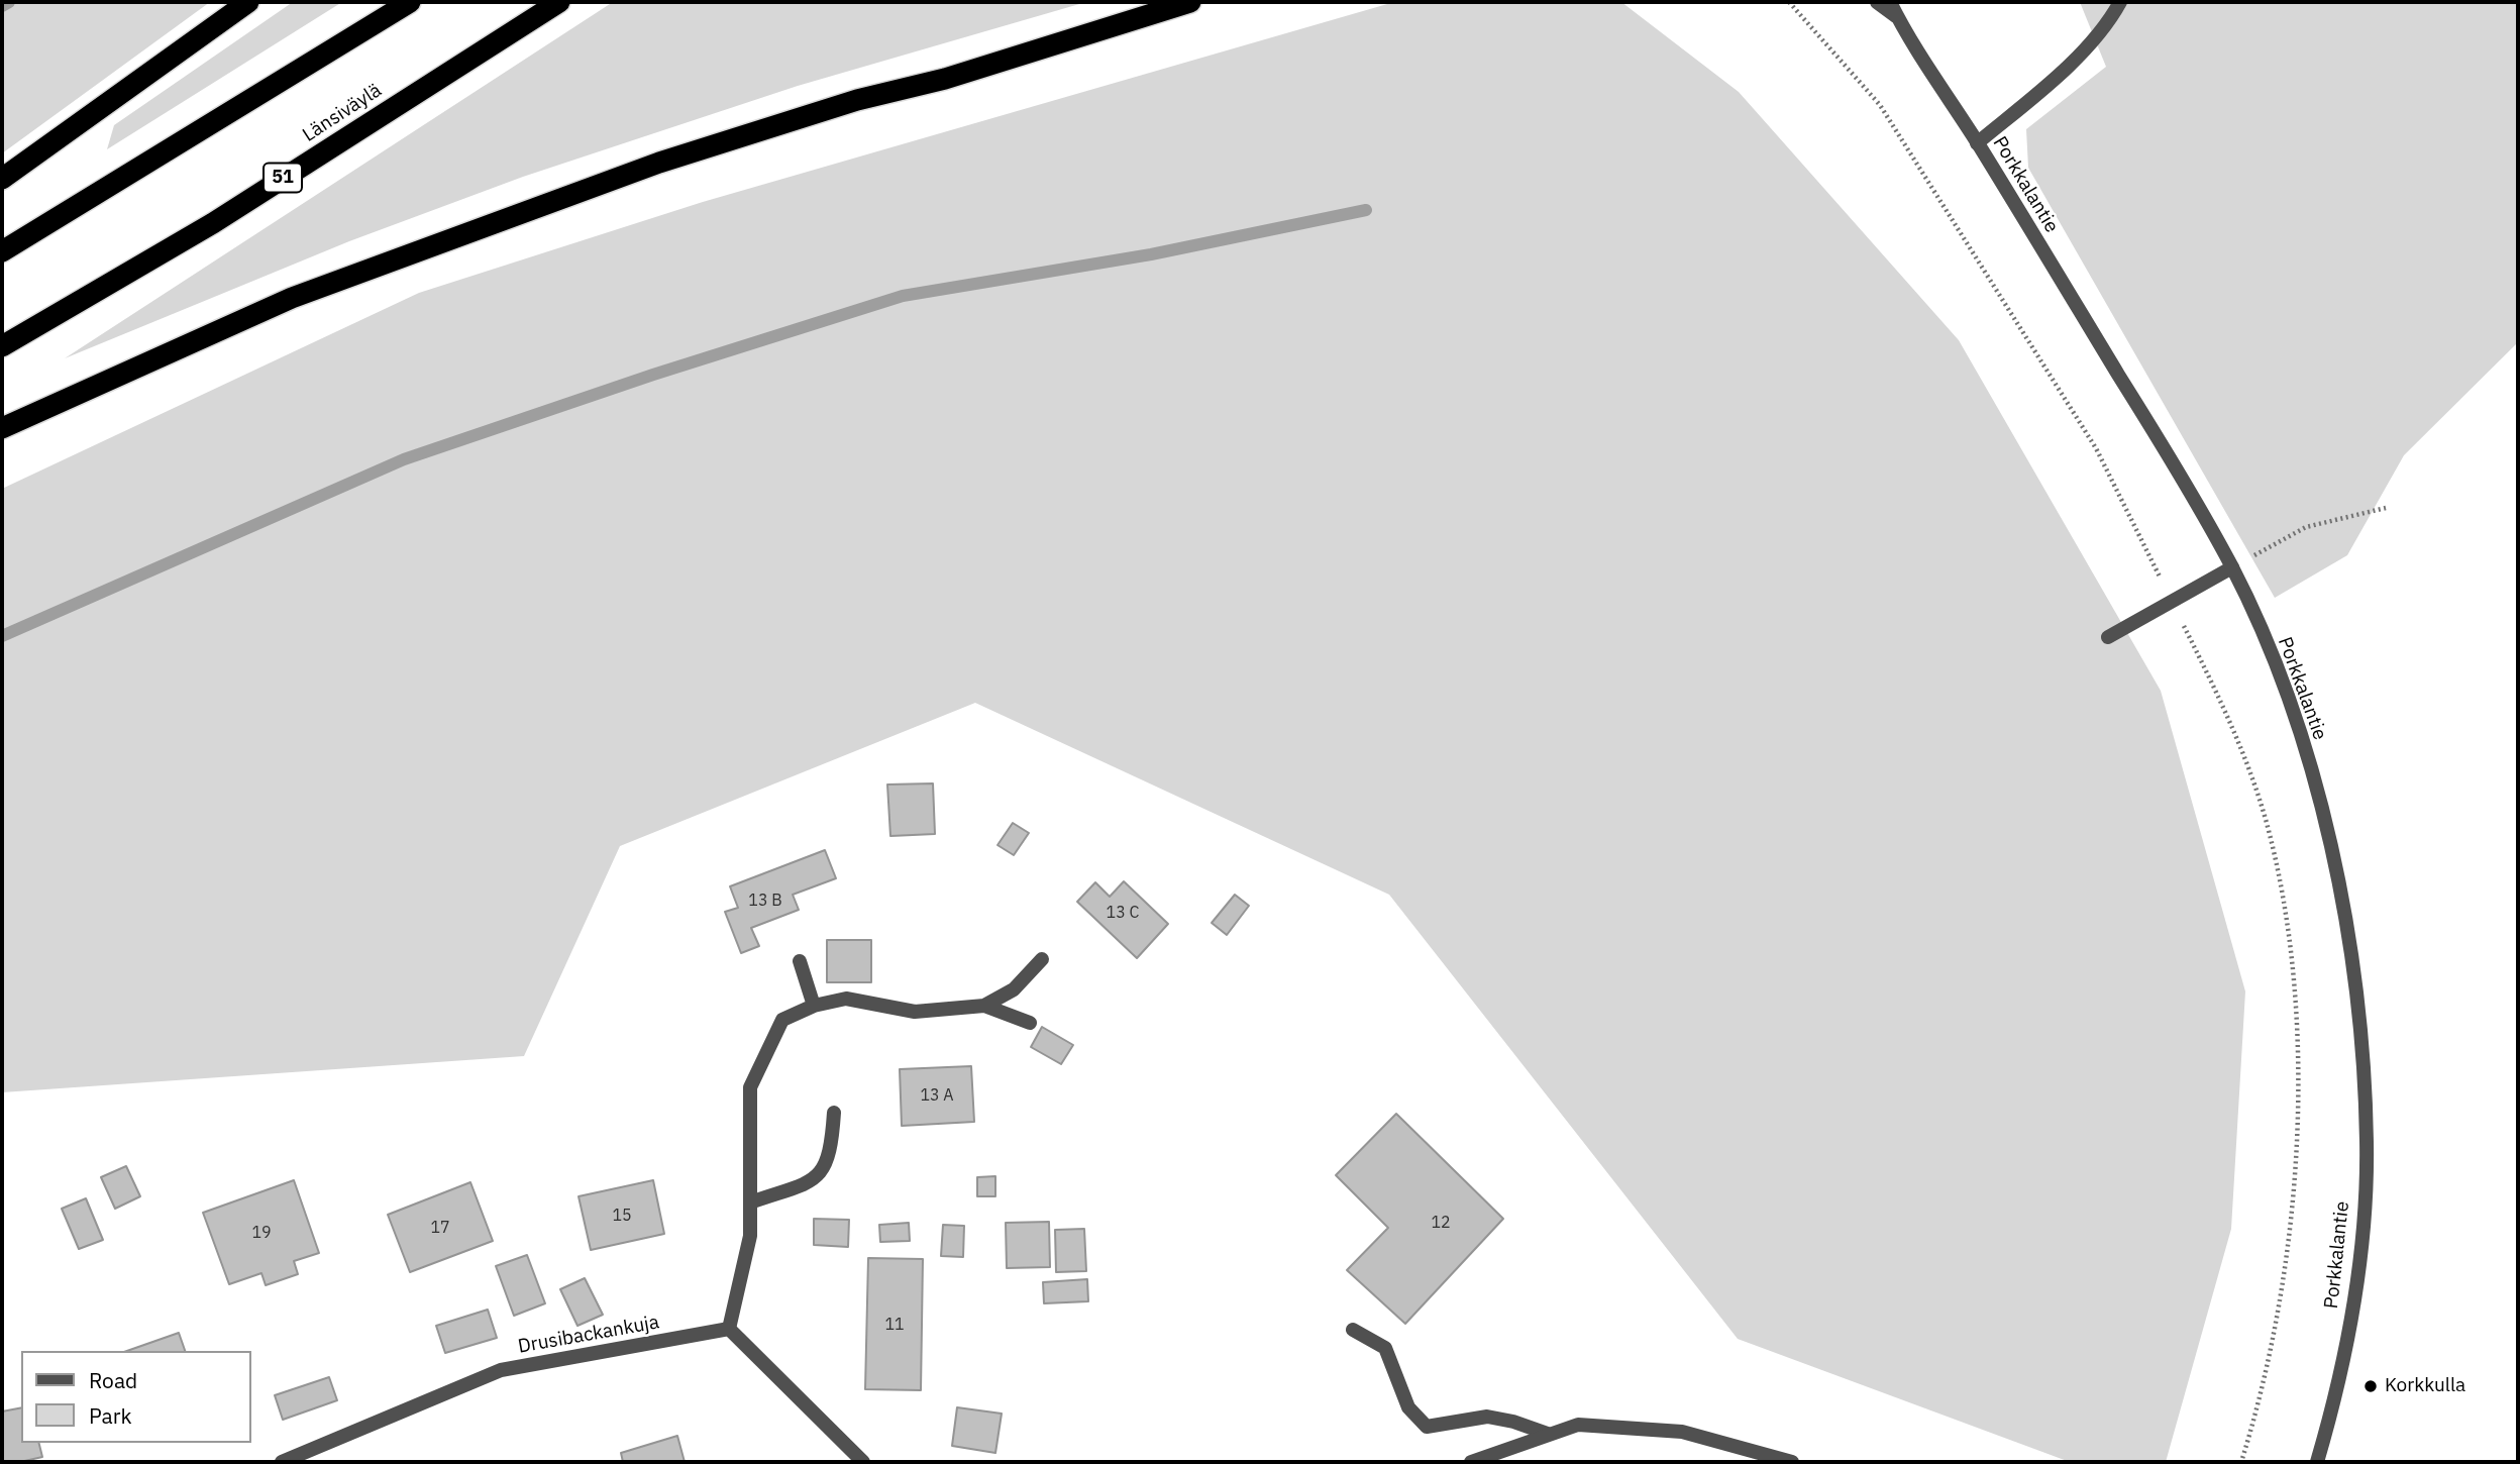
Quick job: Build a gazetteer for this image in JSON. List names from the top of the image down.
{
  "streets": {
    "highway": ["Länsiväylä", "51"],
    "street": ["Porkkalantie", "Drusibackankuja"]
  },
  "places": ["Korkkulla"],
  "house_numbers": [
    "13 B",
    "13 C",
    "13 A",
    "15",
    "12",
    "17",
    "19",
    "11"
  ],
  "legend": ["Road", "Park"]
}
